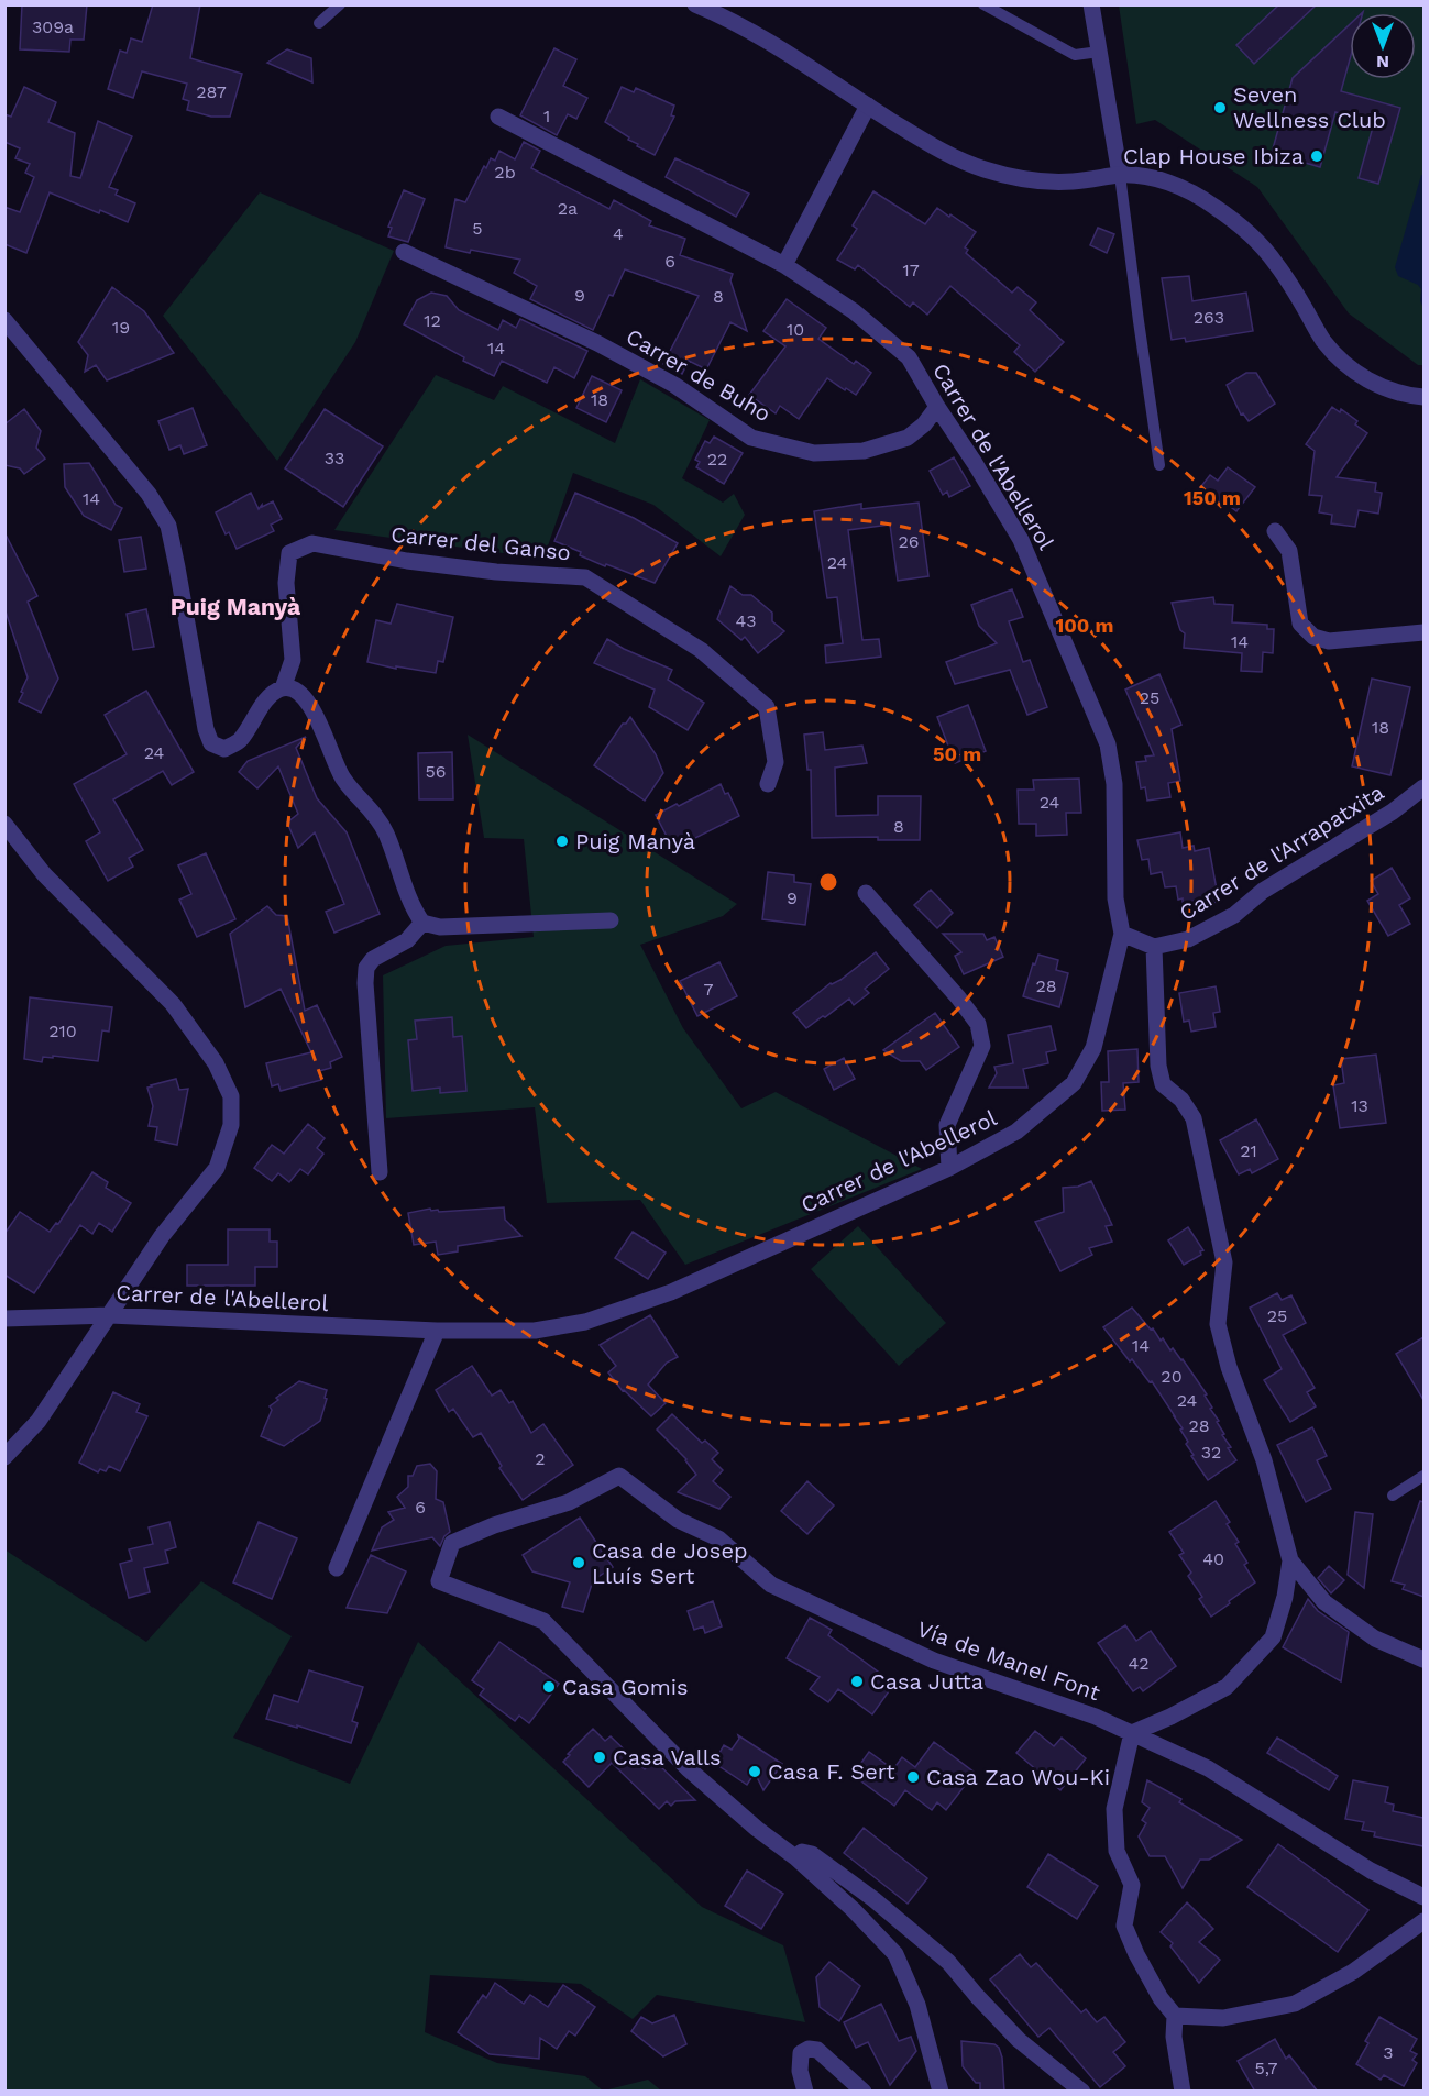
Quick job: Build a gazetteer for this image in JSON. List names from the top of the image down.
{
  "streets": {
    "street": [
      "Carrer de Buho",
      "Carrer de l'Abellerol",
      "Carrer del Ganso",
      "Carrer de l'Arrapatxita",
      "Vía de Manel Font"
    ]
  },
  "crossings": [
    ["Carrer de Buho", "Carrer de l'Abellerol"]
  ],
  "districts": ["Puig Manyà"],
  "places": [
    "Seven Wellness Club",
    "Clap House Ibiza",
    "Puig Manyà",
    "Casa de Josep Lluís Sert",
    "Casa Jutta",
    "Casa Gomis",
    "Casa Valls",
    "Casa F. Sert",
    "Casa Zao Wou-Ki"
  ],
  "house_numbers": [
    "309a",
    "287",
    "1",
    "2b",
    "2a",
    "5",
    "4",
    "6",
    "17",
    "9",
    "8",
    "263",
    "12",
    "19",
    "10",
    "14",
    "18",
    "33",
    "22",
    "14",
    "26",
    "24",
    "43",
    "14",
    "25",
    "18",
    "24",
    "56",
    "24",
    "8",
    "9",
    "28",
    "7",
    "210",
    "13",
    "21",
    "25",
    "14",
    "20",
    "24",
    "28",
    "32",
    "2",
    "6",
    "40",
    "42",
    "3",
    "5,7"
  ],
  "north": "bottom",
  "rings": ["150 m", "100 m", "50 m"]
}
